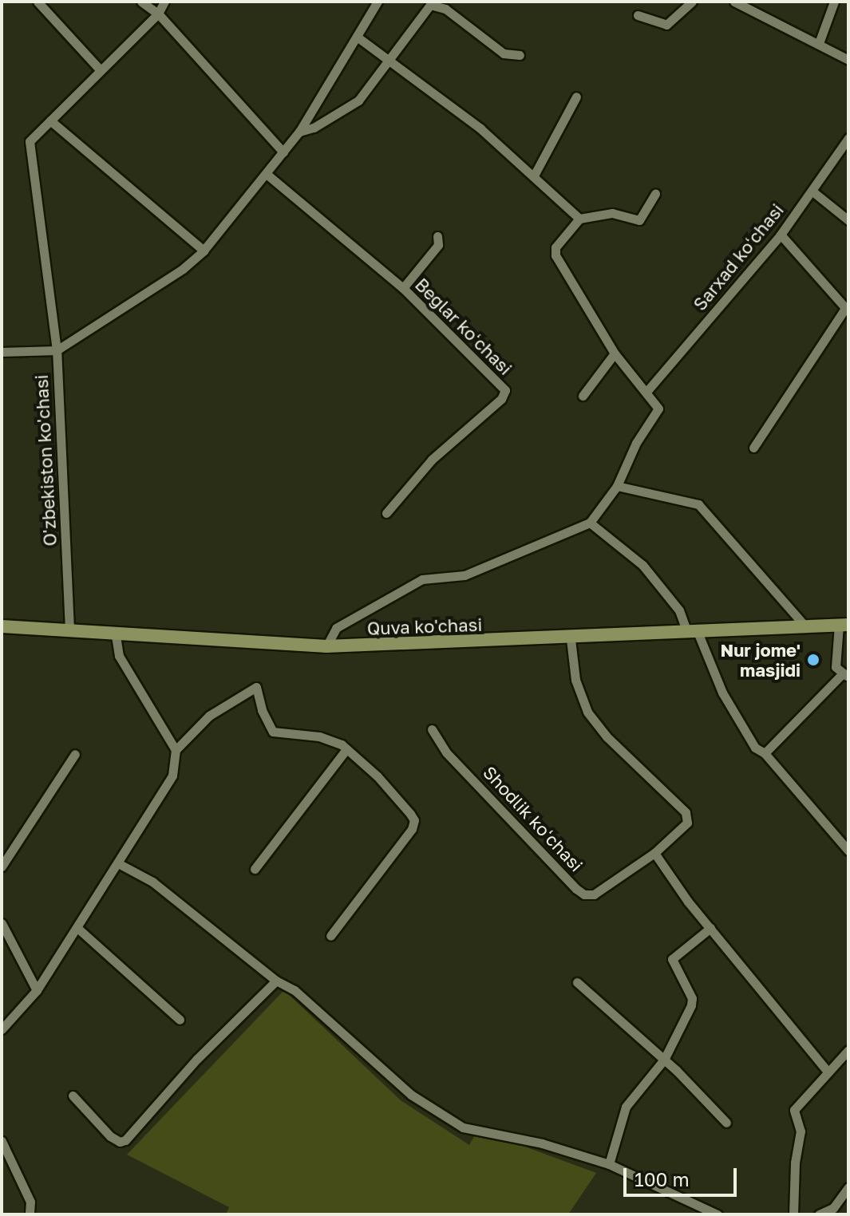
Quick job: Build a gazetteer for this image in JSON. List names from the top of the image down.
{
  "streets": {
    "main road": ["Quva ko'chasi"],
    "street": [
      "Sarxad koʻchasi",
      "Beglar koʻchasi",
      "O'zbekiston ko'chasi",
      "Shodlik koʻchasi"
    ]
  },
  "crossings": [
    ["Beglar koʻchasi", "O'zbekiston ko'chasi"],
    ["O'zbekiston ko'chasi", "Quva ko'chasi"],
    ["Quva ko'chasi", "Shodlik koʻchasi"]
  ],
  "places": ["Nur jome' masjidi"],
  "scale_bar": "100 m"
}
